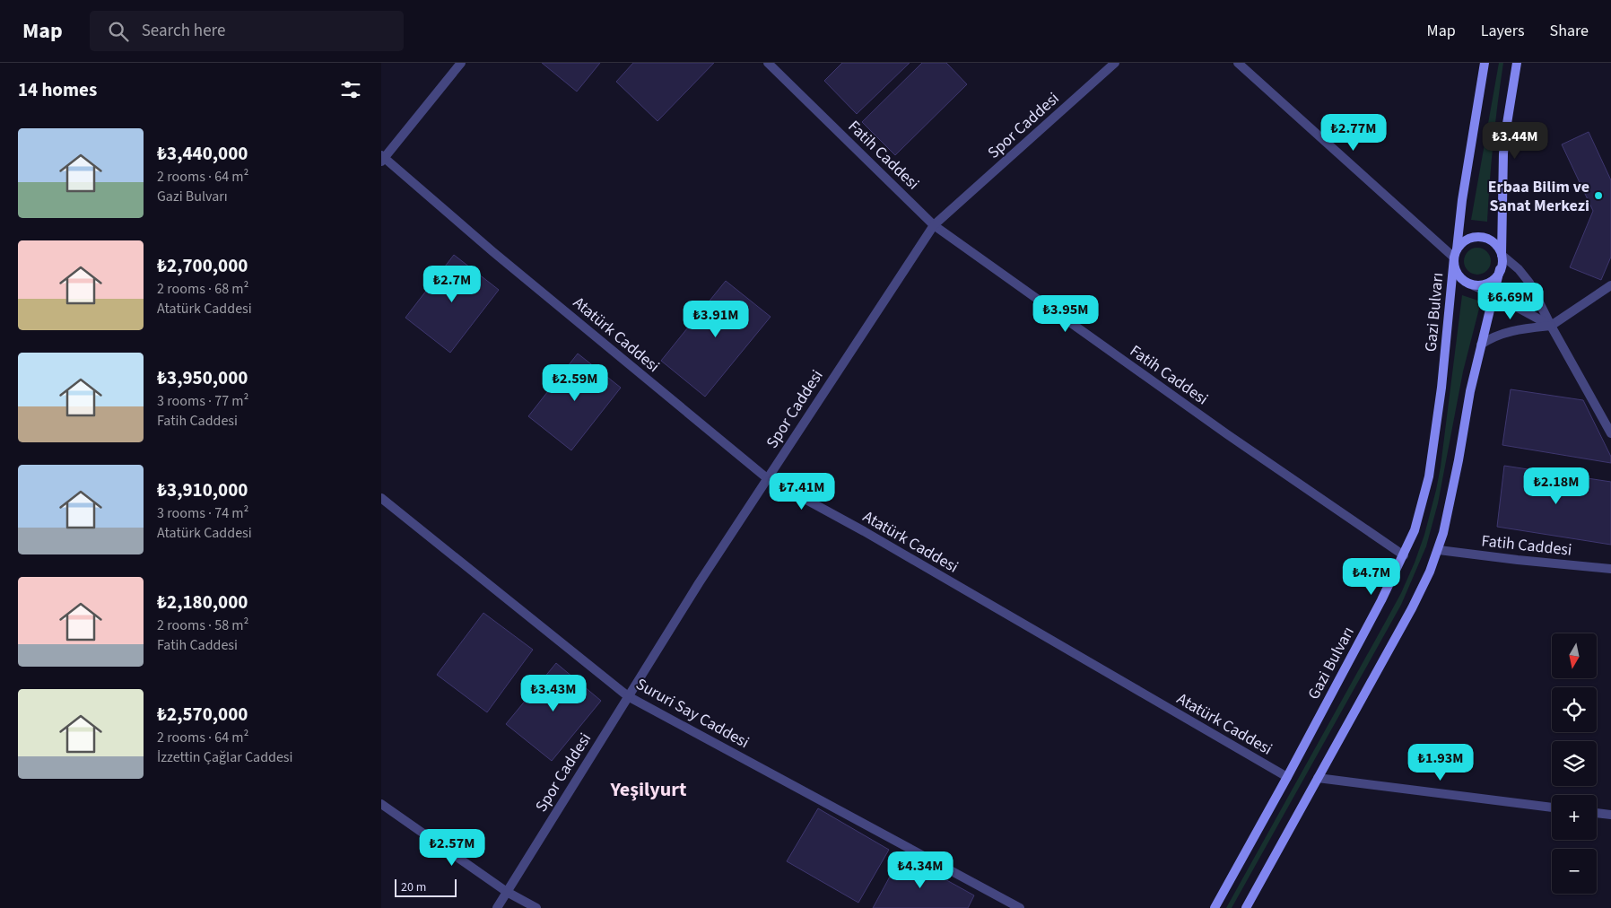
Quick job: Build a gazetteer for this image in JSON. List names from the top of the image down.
{
  "streets": {
    "main road": ["Gazi Bulvarı"],
    "street": [
      "Spor Caddesi",
      "Fatih Caddesi",
      "Atatürk Caddesi",
      "Sururi Say Caddesi"
    ]
  },
  "crossings": [
    ["Spor Caddesi", "Fatih Caddesi"],
    ["Spor Caddesi", "Atatürk Caddesi"],
    ["Spor Caddesi", "Sururi Say Caddesi"],
    ["Fatih Caddesi", "Gazi Bulvarı"],
    ["Gazi Bulvarı", "Atatürk Caddesi"]
  ],
  "districts": ["Yeşilyurt"],
  "places": ["Erbaa Bilim ve Sanat Merkezi"],
  "scale_bar": "20 m",
  "north": "bottom",
  "page": {
    "header": "Map",
    "search": "Search here",
    "nav": ["Map", "Layers", "Share"],
    "heading": "14 homes",
    "price": [
      "₺2.77M",
      "₺3.44M",
      "₺2.7M",
      "₺6.69M",
      "₺3.95M",
      "₺3.91M",
      "₺2.59M",
      "₺2.18M",
      "₺7.41M",
      "₺4.7M",
      "₺3.43M",
      "₺1.93M",
      "₺2.57M",
      "₺4.34M"
    ],
    "list": [
      {
        "name": "₺3,440,000",
        "note": "2 rooms · 64 m² · Gazi Bulvarı"
      },
      {
        "name": "₺2,700,000",
        "note": "2 rooms · 68 m² · Atatürk Caddesi"
      },
      {
        "name": "₺3,950,000",
        "note": "3 rooms · 77 m² · Fatih Caddesi"
      },
      {
        "name": "₺3,910,000",
        "note": "3 rooms · 74 m² · Atatürk Caddesi"
      },
      {
        "name": "₺2,180,000",
        "note": "2 rooms · 58 m² · Fatih Caddesi"
      },
      {
        "name": "₺2,570,000",
        "note": "2 rooms · 64 m² · İzzettin Çağlar Caddesi"
      }
    ],
    "map_buttons": ["+", "−"],
    "scale": "20 m"
  }
}
